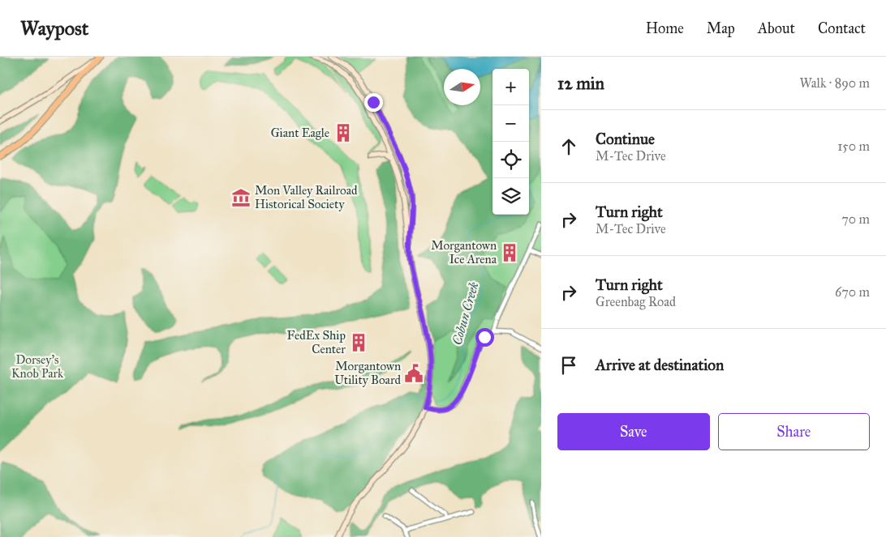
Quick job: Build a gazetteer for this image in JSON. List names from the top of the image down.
{
  "water": ["Cobun Creek"],
  "parks": ["Dorsey's Knob Park"],
  "places": {
    "building": ["Giant Eagle", "Morgantown Ice Arena", "FedEx Ship Center"],
    "museum": ["Mon Valley Railroad Historical Society"],
    "public building": ["Morgantown Utility Board"]
  },
  "north": "right",
  "page": {
    "header": "Waypost",
    "nav": [
      "Home",
      "Map",
      "About",
      "Contact"
    ],
    "heading": ["12 min", "Walk · 890 m"],
    "map_buttons": ["+", "−"],
    "list": [
      ["Continue", "M-Tec Drive", "150 m"],
      ["Turn right", "M-Tec Drive", "70 m"],
      ["Turn right", "Greenbag Road", "670 m"],
      "Arrive at destination"
    ],
    "buttons": ["Save", "Share"]
  }
}
